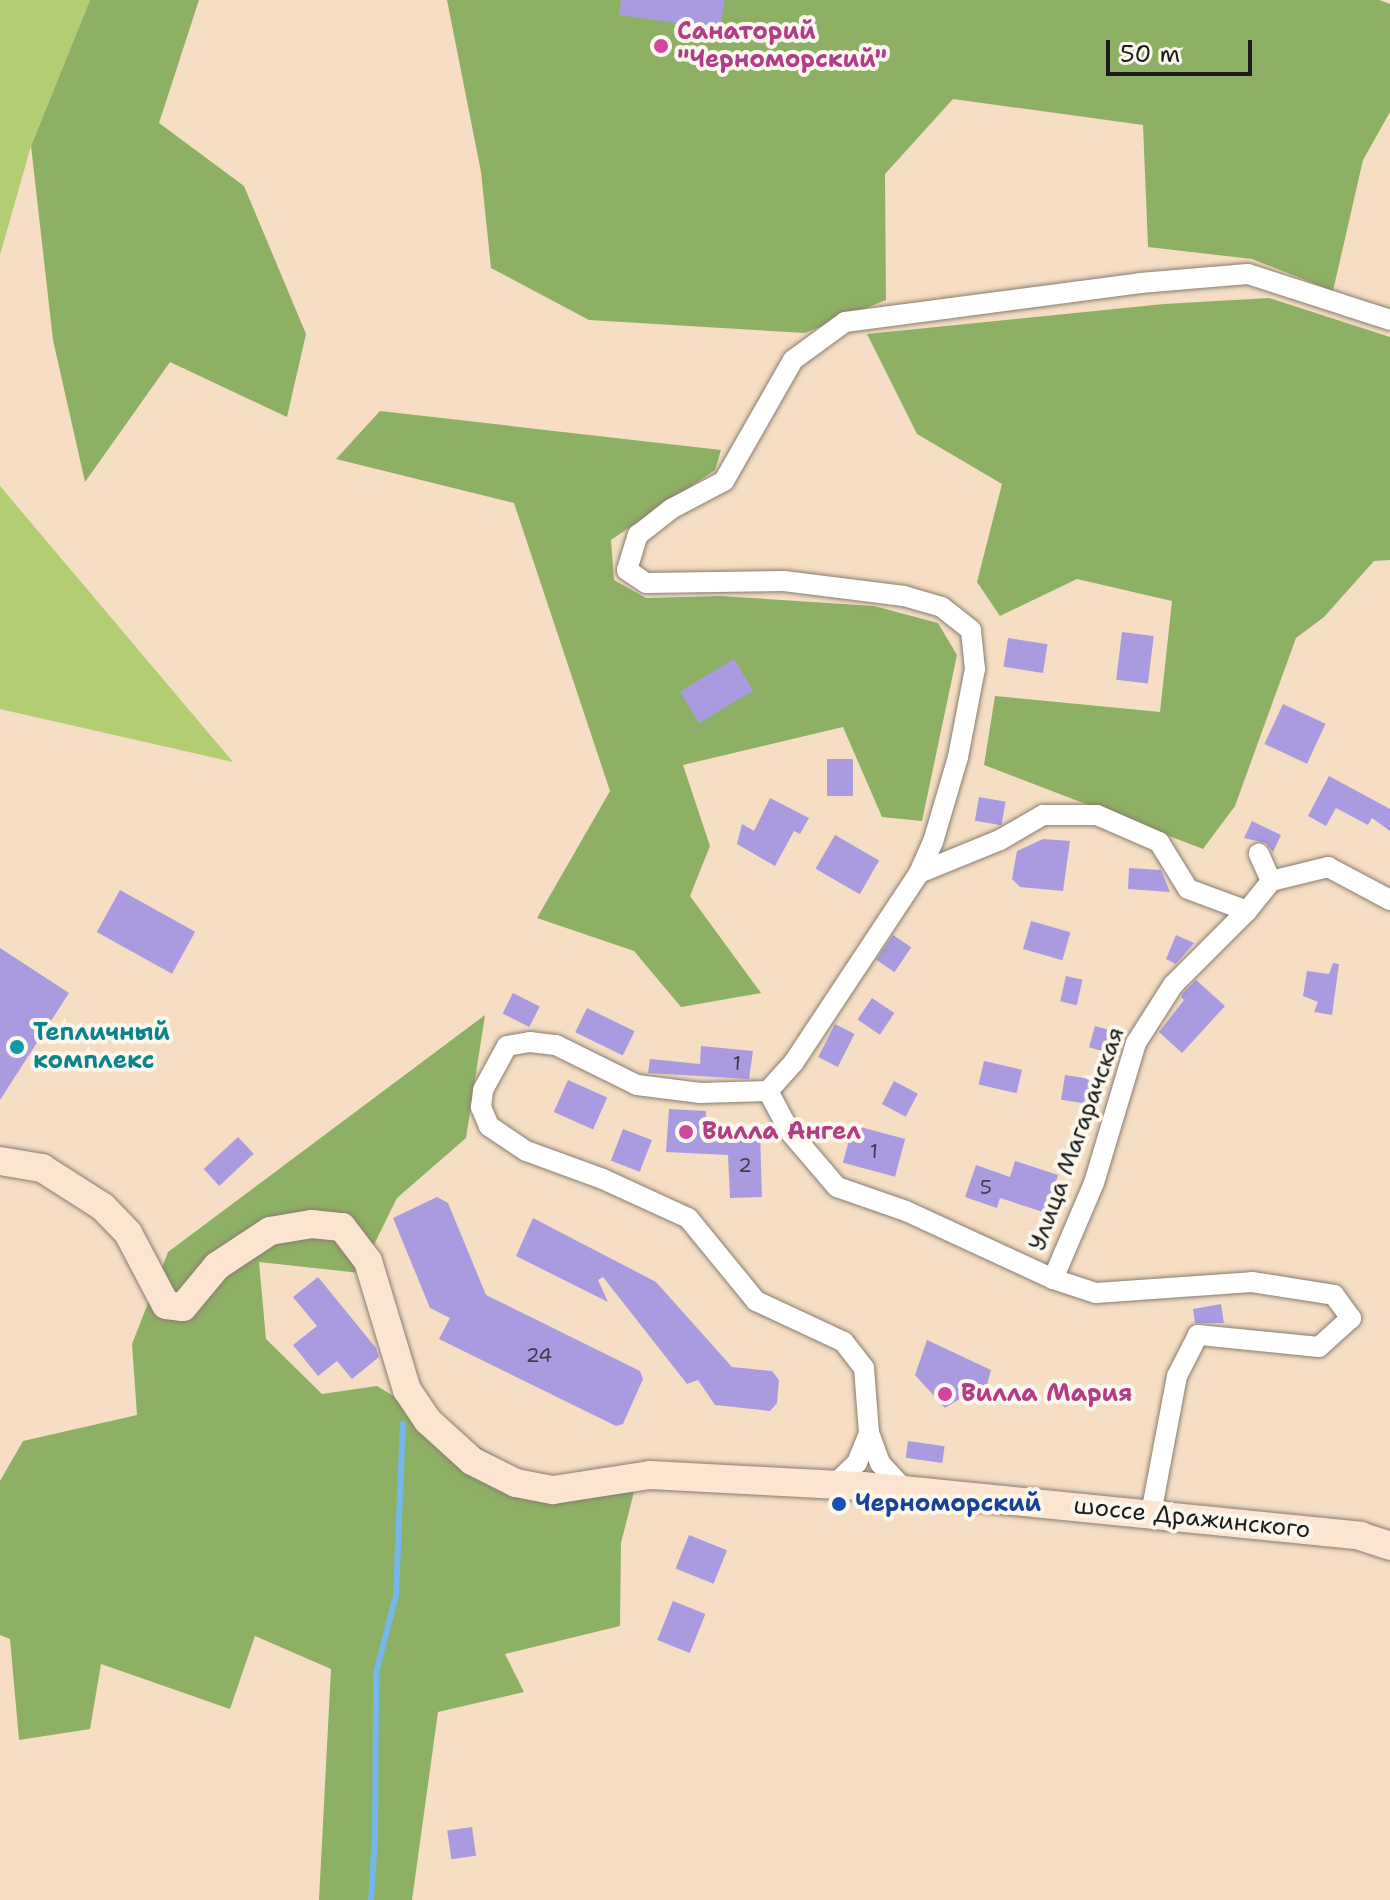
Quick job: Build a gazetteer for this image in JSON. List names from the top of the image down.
{
  "streets": {
    "main road": ["шоссе Дражинского"],
    "street": ["Улица Магарачская"]
  },
  "crossings": [
    ["Улица Магарачская", "шоссе Дражинского"]
  ],
  "places": [
    "Санаторий \"Черноморский\"",
    "Тепличный комплекс",
    "Вилла Ангел",
    "Вилла Мария",
    "Черноморский"
  ],
  "house_numbers": [
    "1",
    "1",
    "2",
    "5",
    "24"
  ],
  "scale_bar": "50 m"
}
